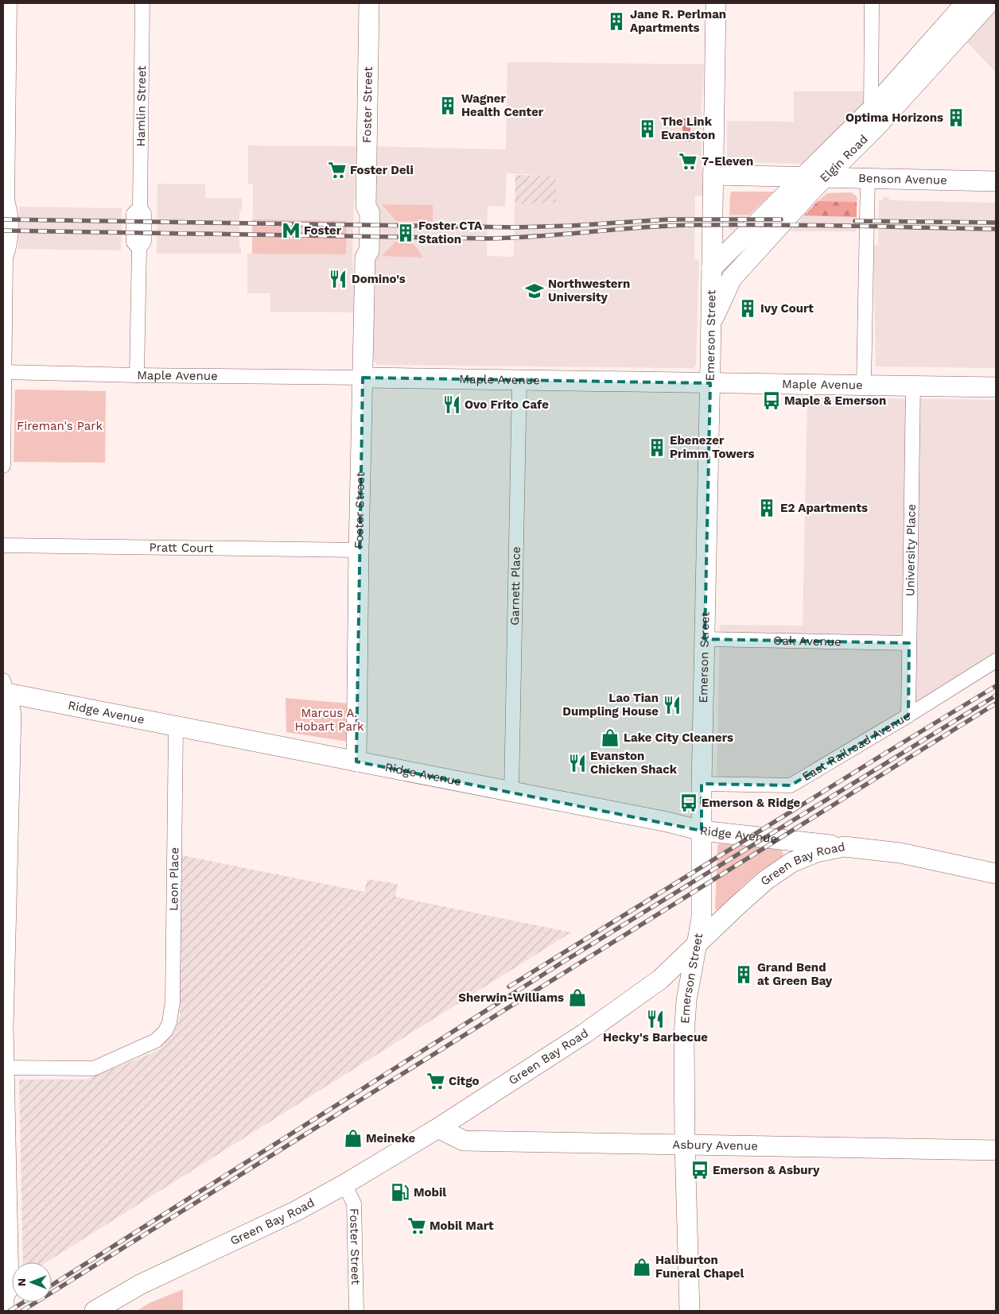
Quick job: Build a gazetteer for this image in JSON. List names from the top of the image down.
{
  "streets": {
    "street": [
      "Hamlin Street",
      "Foster Street",
      "Elgin Road",
      "Benson Avenue",
      "Emerson Street",
      "Maple Avenue",
      "Pratt Court",
      "University Place",
      "Garnett Place",
      "Oak Avenue",
      "Ridge Avenue",
      "East Railroad Avenue",
      "Green Bay Road",
      "Leon Place",
      "Asbury Avenue"
    ]
  },
  "crossings": [
    ["Hamlin Street", "Maple Avenue"],
    ["Foster Street", "Maple Avenue"],
    ["Foster Street", "Pratt Court"],
    ["Foster Street", "Ridge Avenue"],
    ["Foster Street", "Green Bay Road"],
    ["Elgin Road", "Benson Avenue"],
    ["Elgin Road", "Emerson Street"],
    ["Benson Avenue", "Emerson Street"],
    ["Emerson Street", "Maple Avenue"],
    ["Emerson Street", "Oak Avenue"],
    ["Emerson Street", "Ridge Avenue"],
    ["Emerson Street", "East Railroad Avenue"],
    ["Emerson Street", "Green Bay Road"],
    ["Emerson Street", "Asbury Avenue"],
    ["Maple Avenue", "University Place"],
    ["Maple Avenue", "Garnett Place"],
    ["University Place", "Oak Avenue"],
    ["University Place", "East Railroad Avenue"],
    ["Garnett Place", "Ridge Avenue"],
    ["Ridge Avenue", "Green Bay Road"],
    ["Ridge Avenue", "Leon Place"],
    ["Green Bay Road", "Asbury Avenue"]
  ],
  "parks": ["Fireman's Park", "Marcus A. Hobart Park"],
  "places": {
    "building": [
      "Jane R. Perlman Apartments",
      "Wagner Health Center",
      "Optima Horizons",
      "The Link Evanston",
      "Foster CTA Station",
      "Ivy Court",
      "Ebenezer Primm Towers",
      "E2 Apartments",
      "Grand Bend at Green Bay"
    ],
    "supermarket": [
      "7-Eleven",
      "Foster Deli",
      "Citgo",
      "Mobil Mart"
    ],
    "metro station": ["Foster"],
    "restaurant": [
      "Domino's",
      "Ovo Frito Cafe",
      "Lao Tian Dumpling House",
      "Evanston Chicken Shack",
      "Hecky's Barbecue"
    ],
    "school or university": ["Northwestern University"],
    "bus stop": ["Maple & Emerson", "Emerson & Ridge", "Emerson & Asbury"],
    "shop": [
      "Lake City Cleaners",
      "Sherwin-Williams",
      "Meineke",
      "Haliburton Funeral Chapel"
    ],
    "fuel station": ["Mobil"]
  },
  "north": "left"
}
